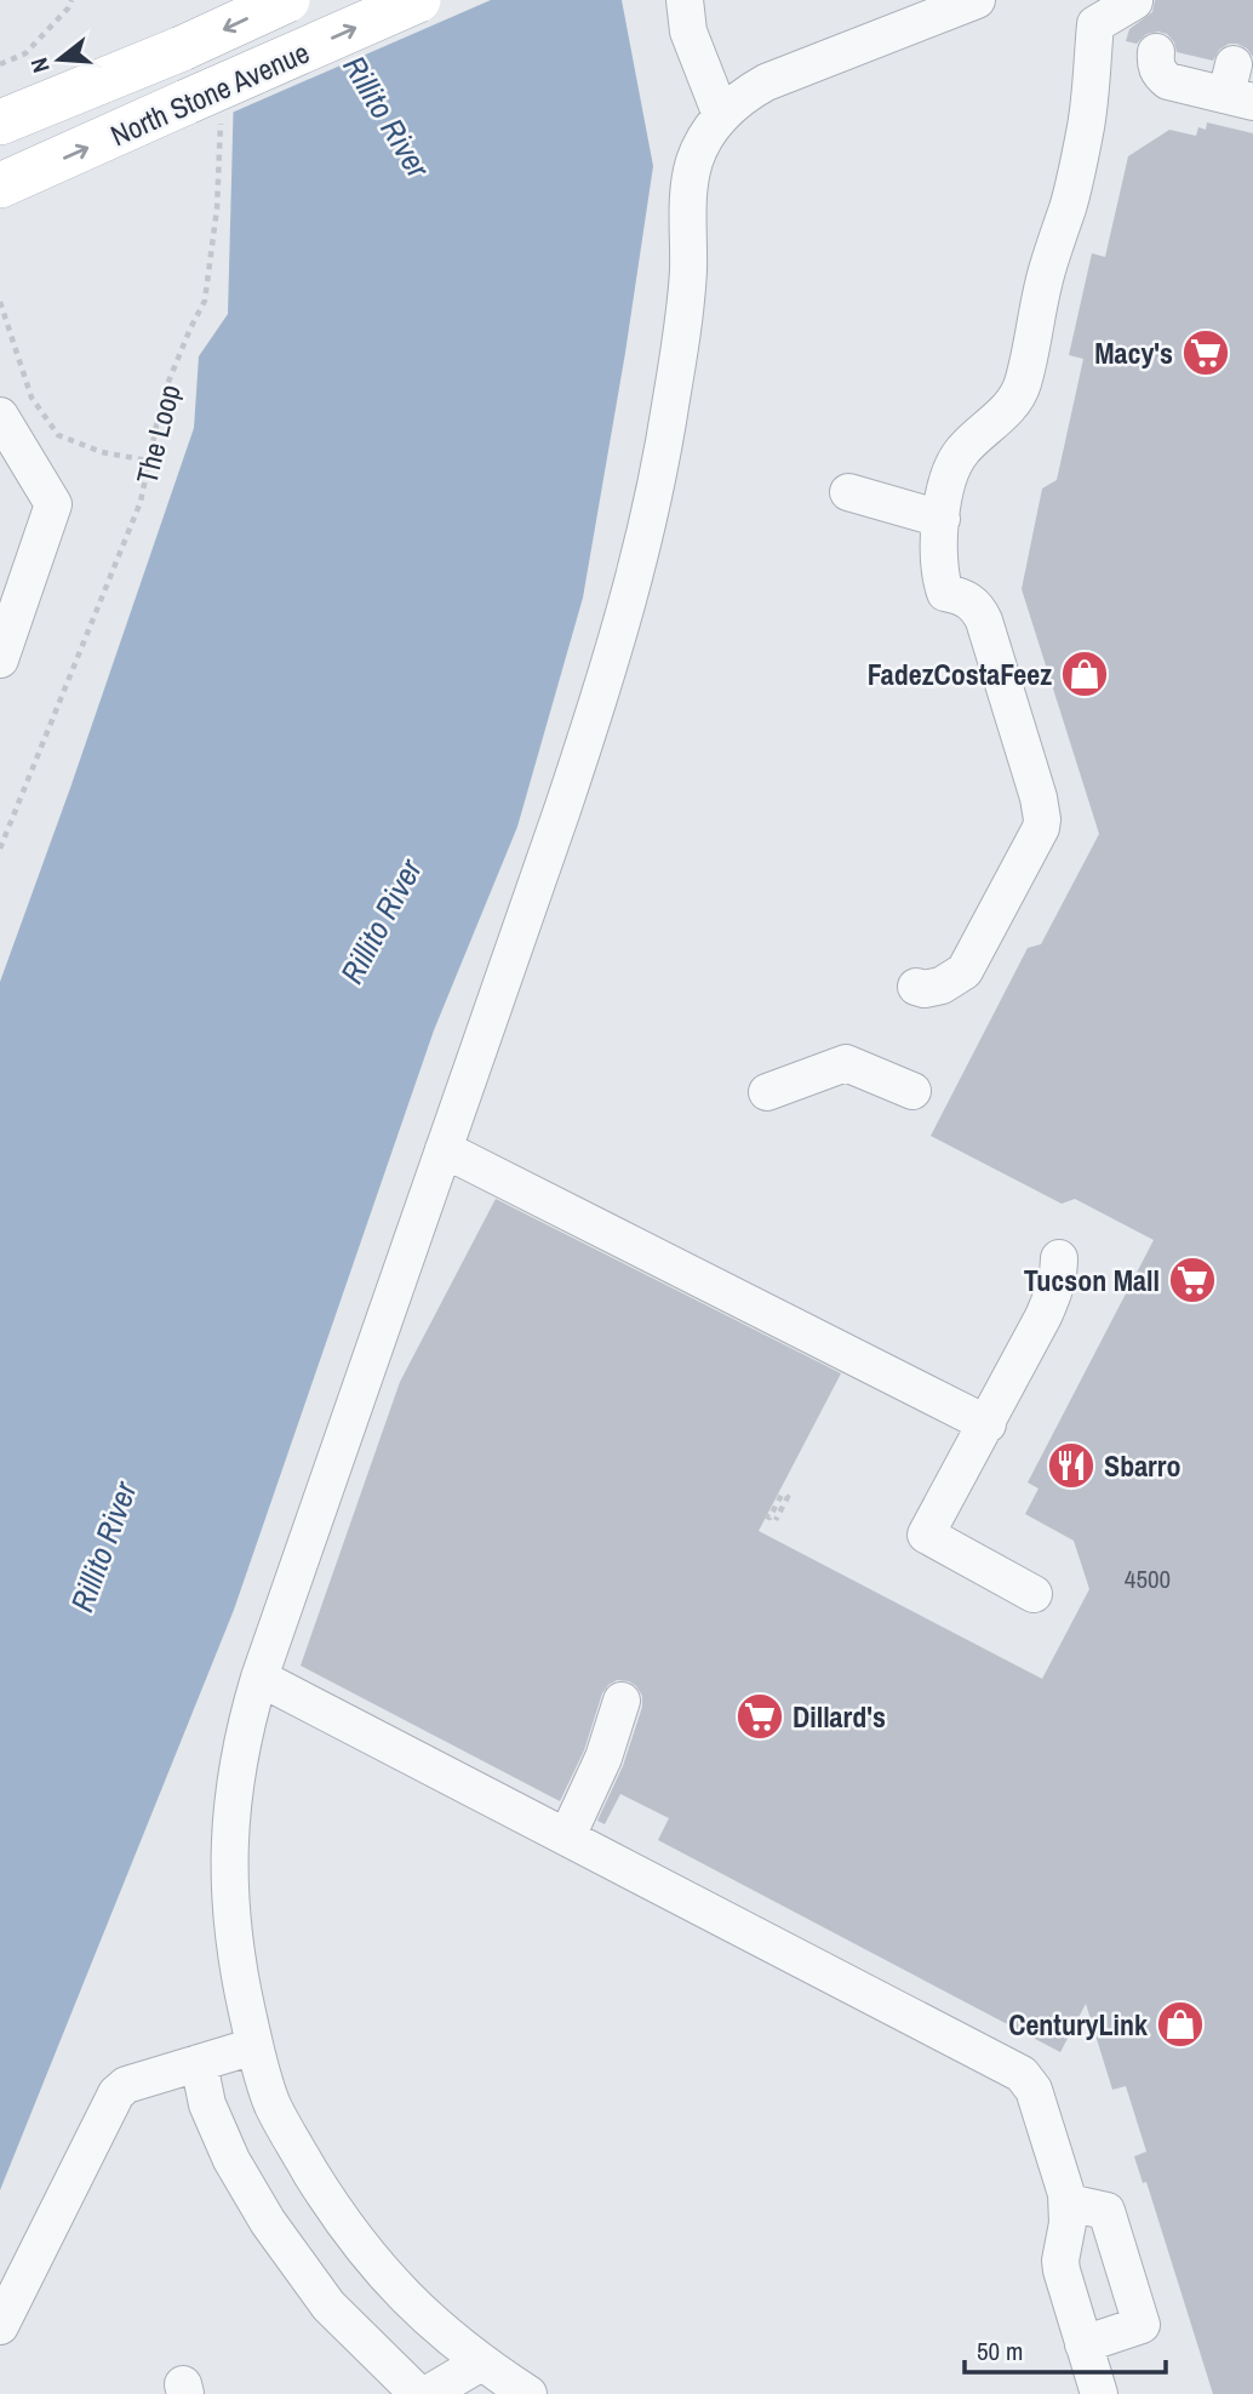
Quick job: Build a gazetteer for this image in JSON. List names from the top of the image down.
{
  "streets": {
    "main road": ["North Stone Avenue"],
    "path": ["The Loop"]
  },
  "crossings": [
    ["North Stone Avenue", "The Loop"]
  ],
  "water": ["Rillito River"],
  "places": {
    "supermarket": ["Macy's", "Tucson Mall", "Dillard's"],
    "shop": ["FadezCostaFeez", "CenturyLink"],
    "restaurant": ["Sbarro"]
  },
  "house_numbers": ["4500"],
  "scale_bar": "50 m",
  "north": "left"
}
